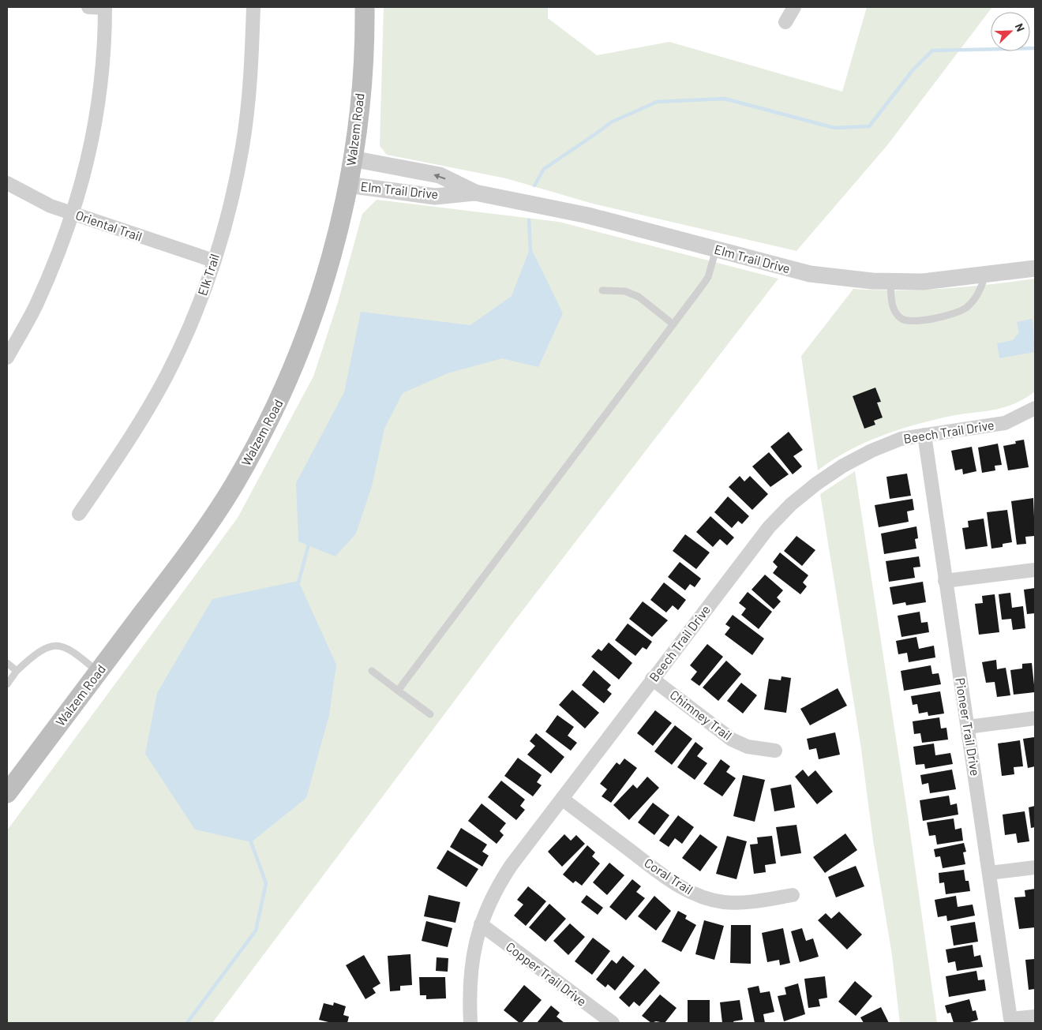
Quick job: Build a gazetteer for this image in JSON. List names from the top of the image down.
{
  "streets": {
    "main road": ["Walzem Road"],
    "street": [
      "Elm Trail Drive",
      "Oriental Trail",
      "Elk Trail",
      "Beech Trail Drive",
      "Chimney Trail",
      "Pioneer Trail Drive",
      "Coral Trail",
      "Copper Trail Drive"
    ]
  },
  "crossings": [
    ["Walzem Road", "Elm Trail Drive"],
    ["Oriental Trail", "Elk Trail"],
    ["Beech Trail Drive", "Chimney Trail"],
    ["Beech Trail Drive", "Pioneer Trail Drive"],
    ["Beech Trail Drive", "Coral Trail"],
    ["Beech Trail Drive", "Copper Trail Drive"]
  ],
  "north": "top right"
}
